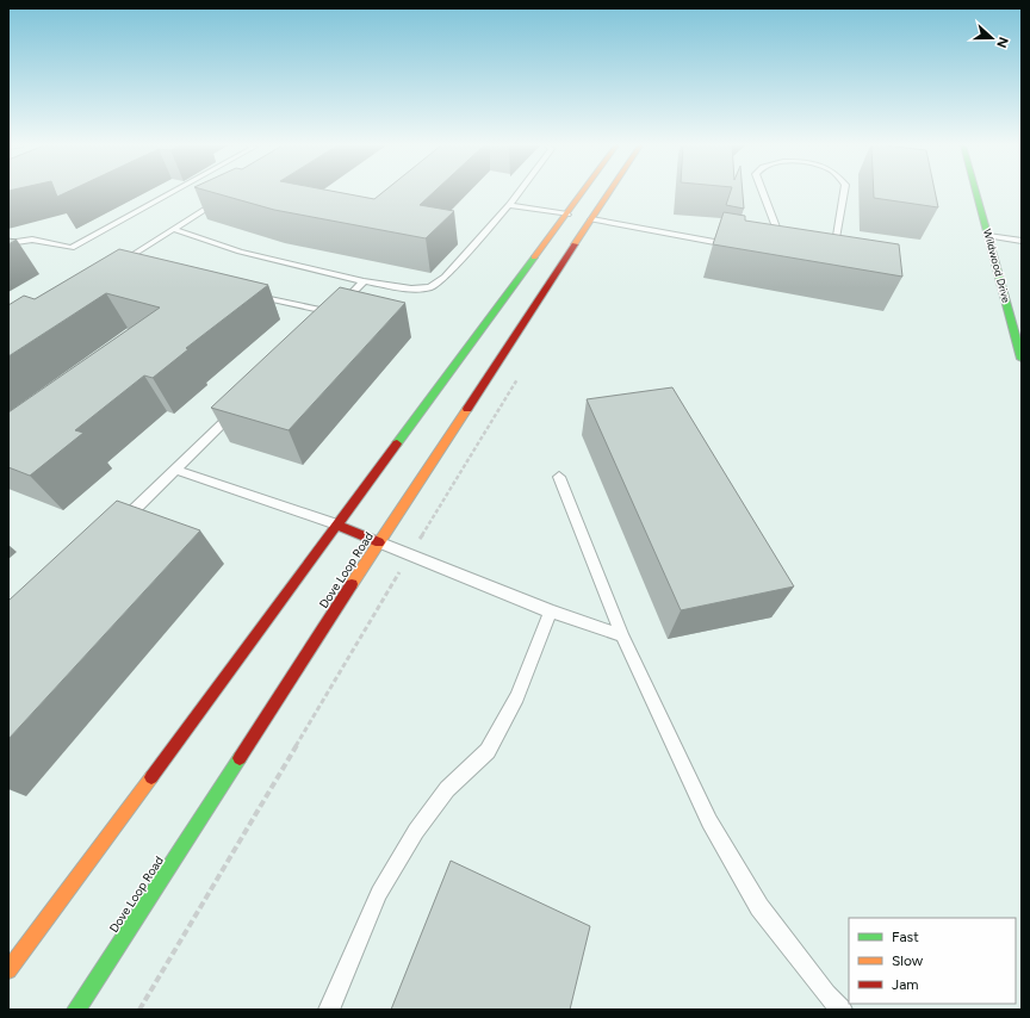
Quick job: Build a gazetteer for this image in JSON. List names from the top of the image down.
{
  "streets": {
    "main road": ["Wildwood Drive", "Dove Loop Road"]
  },
  "legend": ["Fast", "Slow", "Jam"],
  "north": "right"
}
